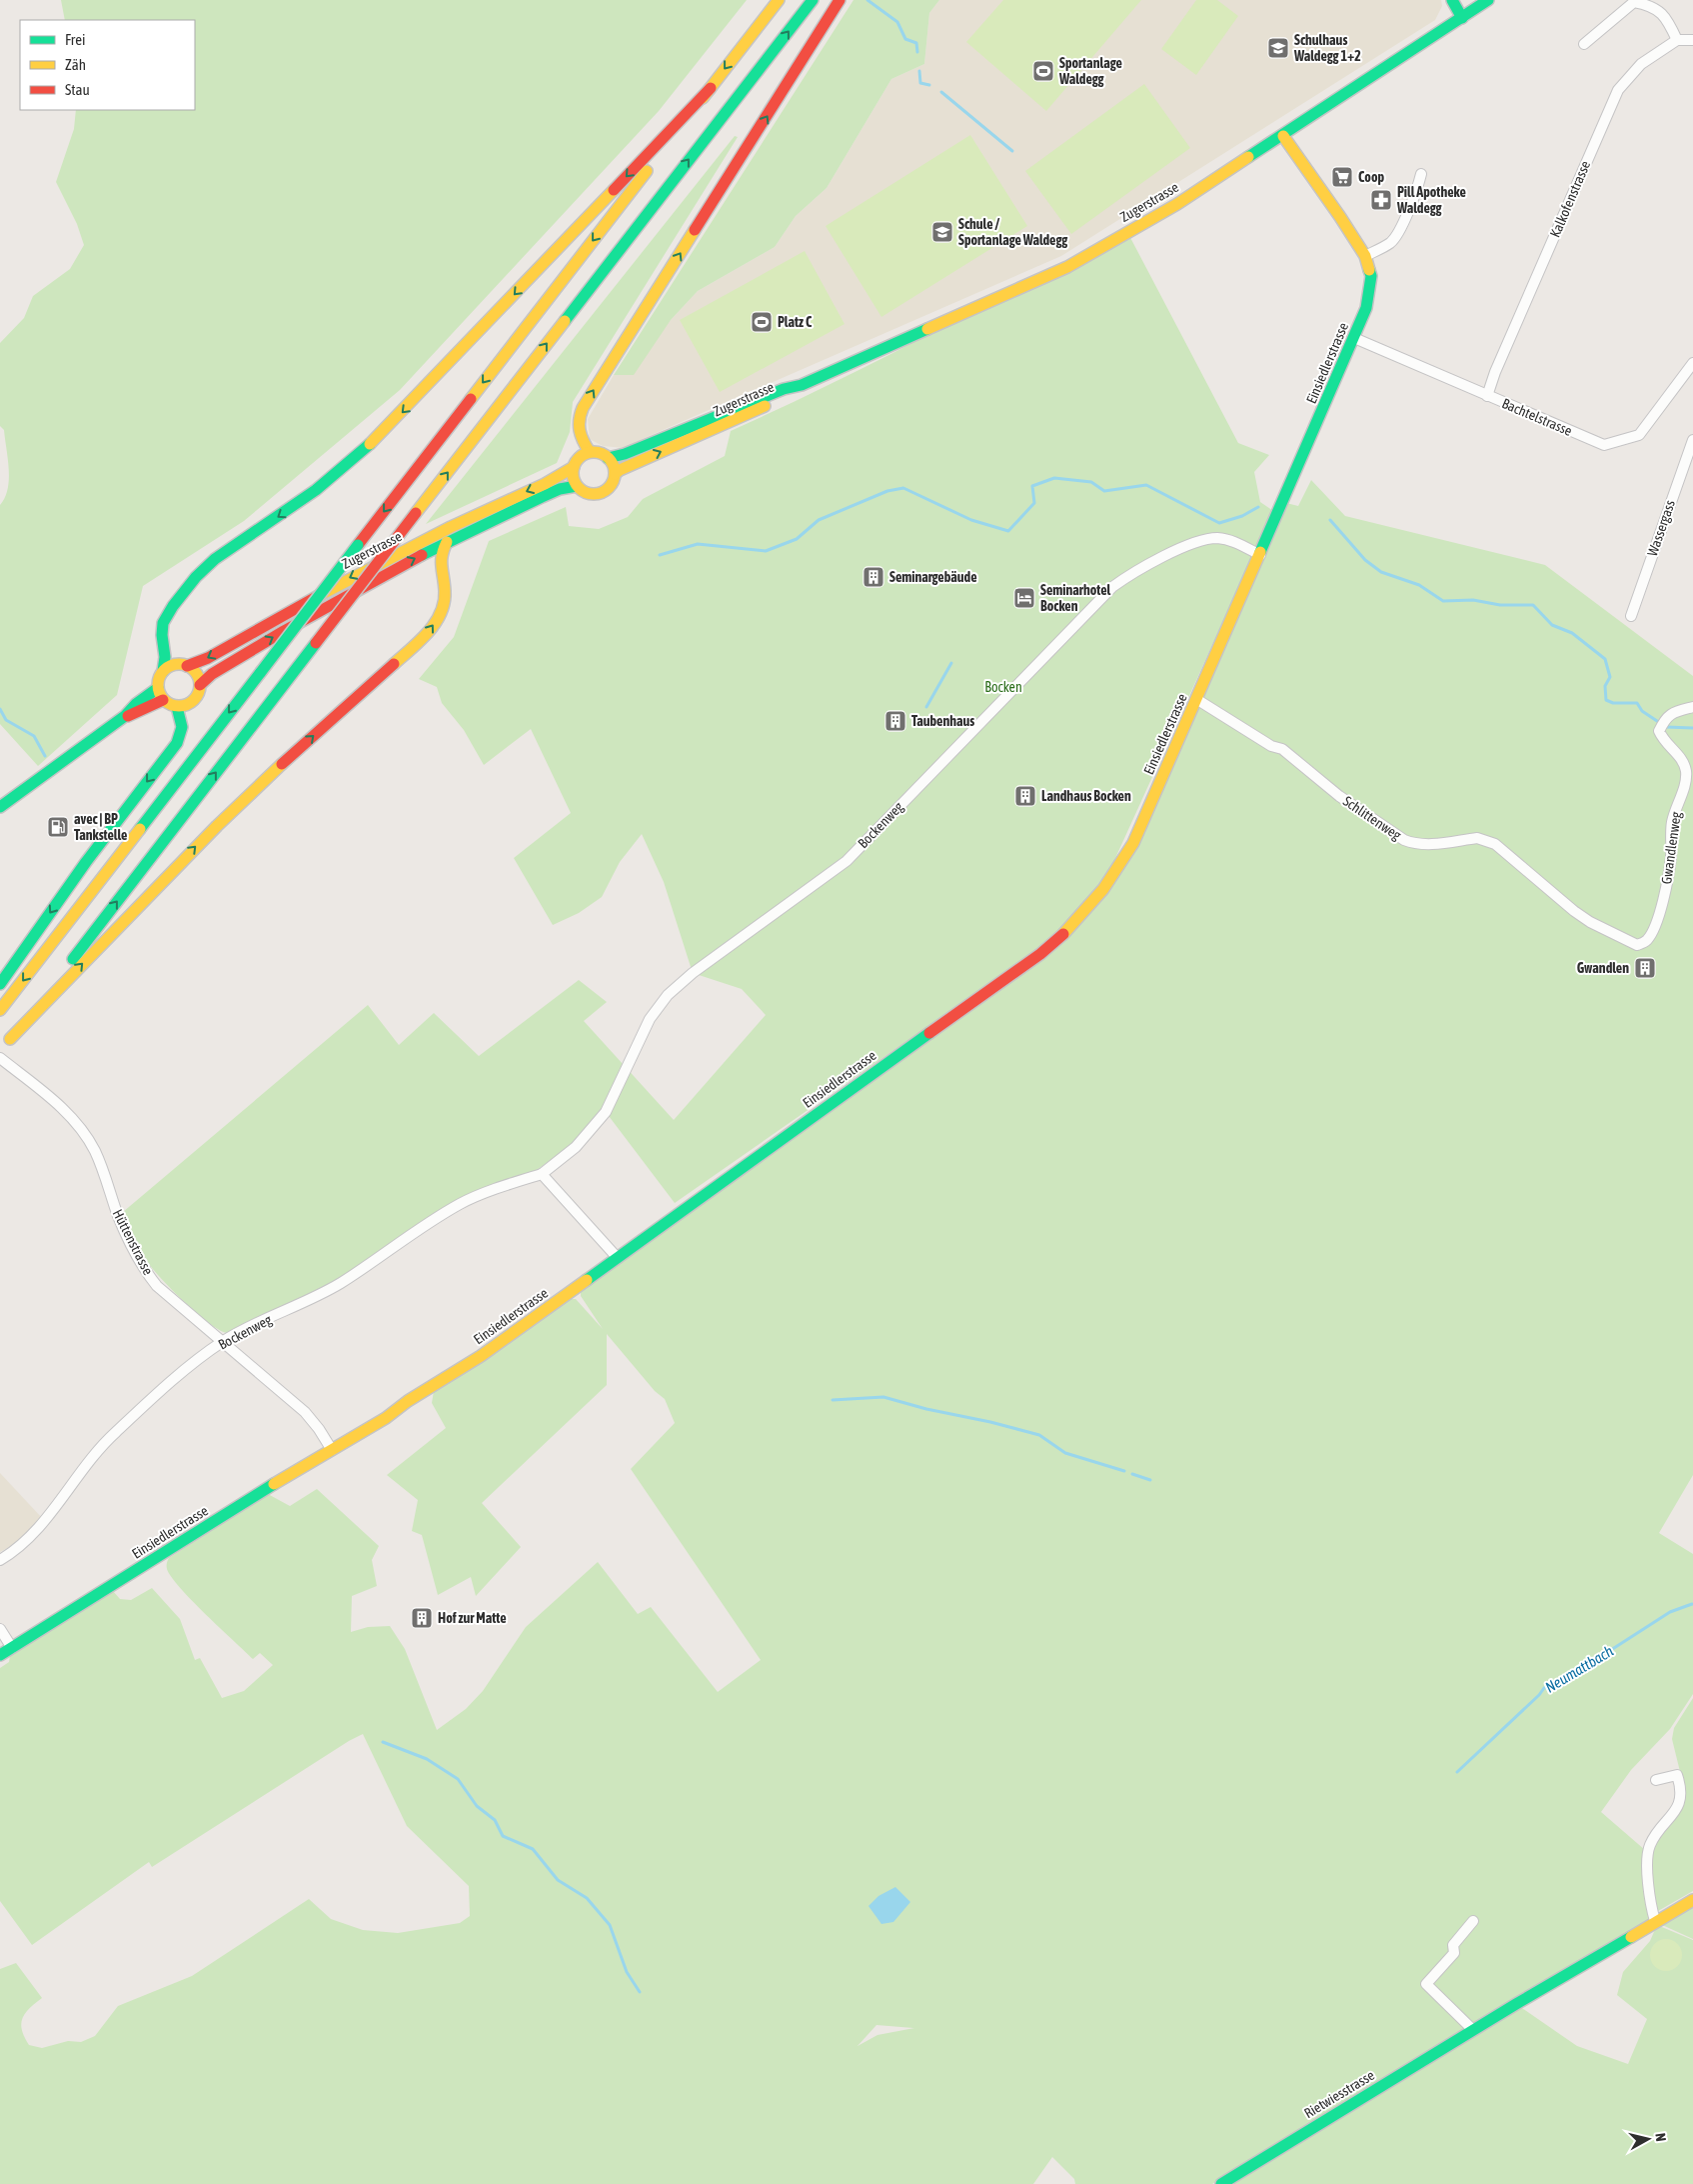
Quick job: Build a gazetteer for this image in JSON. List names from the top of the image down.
{
  "streets": {
    "main road": ["Zugerstrasse", "Einsiedlerstrasse", "Rietwiesstrasse"],
    "street": [
      "Kalkofenstrasse",
      "Bachtelstrasse",
      "Wassergass",
      "Schlittenweg",
      "Bockenweg",
      "Gwandlenweg",
      "Hüttenstrasse"
    ]
  },
  "crossings": [
    ["Kalkofenstrasse", "Bachtelstrasse"],
    ["Zugerstrasse", "Einsiedlerstrasse"],
    ["Einsiedlerstrasse", "Bachtelstrasse"],
    ["Einsiedlerstrasse", "Schlittenweg"],
    ["Einsiedlerstrasse", "Bockenweg"],
    ["Einsiedlerstrasse", "Hüttenstrasse"],
    ["Schlittenweg", "Gwandlenweg"],
    ["Bockenweg", "Hüttenstrasse"]
  ],
  "water": ["Neumattbach"],
  "parks": ["Bocken"],
  "places": {
    "school or university": ["Schulhaus Waldegg 1+2", "Schule / Sportanlage Waldegg"],
    "sports": ["Sportanlage Waldegg", "Platz C"],
    "supermarket": ["Coop"],
    "pharmacy": ["Pill Apotheke Waldegg"],
    "building": [
      "Seminargebäude",
      "Taubenhaus",
      "Landhaus Bocken",
      "Gwandlen",
      "Hof zur Matte"
    ],
    "hotel": ["Seminarhotel Bocken"],
    "fuel station": ["avec | BP Tankstelle"]
  },
  "legend": ["Frei", "Zäh", "Stau"],
  "north": "right"
}
